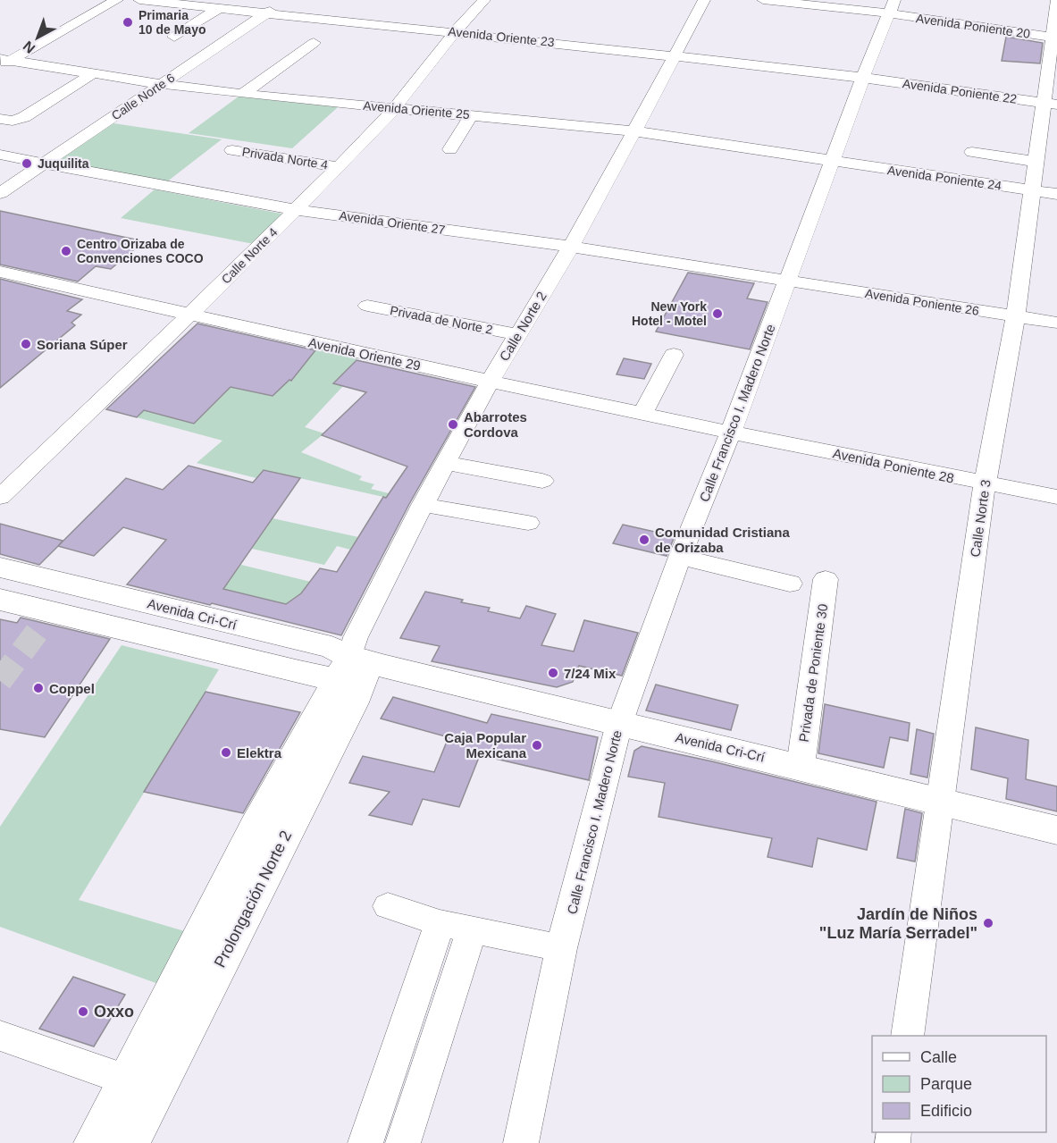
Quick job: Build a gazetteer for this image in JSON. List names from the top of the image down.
{
  "streets": {
    "main road": ["Avenida Cri-Crí"],
    "street": [
      "Avenida Poniente 20",
      "Avenida Oriente 23",
      "Avenida Poniente 22",
      "Calle Norte 6",
      "Avenida Oriente 25",
      "Privada Norte 4",
      "Avenida Poniente 24",
      "Avenida Oriente 27",
      "Calle Norte 4",
      "Avenida Poniente 26",
      "Privada de Norte 2",
      "Calle Norte 2",
      "Avenida Oriente 29",
      "Calle Francisco I. Madero Norte",
      "Avenida Poniente 28",
      "Calle Norte 3",
      "Privada de Poniente 30"
    ]
  },
  "crossings": [
    ["Avenida Poniente 20", "Calle Francisco I. Madero Norte"],
    ["Avenida Poniente 20", "Calle Norte 3"],
    ["Avenida Oriente 23", "Avenida Poniente 22"],
    ["Avenida Oriente 23", "Calle Norte 6"],
    ["Avenida Oriente 23", "Calle Norte 4"],
    ["Avenida Oriente 23", "Calle Norte 2"],
    ["Avenida Oriente 23", "Calle Francisco I. Madero Norte"],
    ["Avenida Poniente 22", "Calle Francisco I. Madero Norte"],
    ["Avenida Poniente 22", "Calle Norte 3"],
    ["Calle Norte 6", "Avenida Oriente 25"],
    ["Calle Norte 6", "Avenida Oriente 27"],
    ["Avenida Oriente 25", "Avenida Poniente 24"],
    ["Avenida Oriente 25", "Calle Norte 4"],
    ["Avenida Oriente 25", "Calle Norte 2"],
    ["Avenida Oriente 25", "Calle Francisco I. Madero Norte"],
    ["Privada Norte 4", "Calle Norte 4"],
    ["Avenida Poniente 24", "Calle Francisco I. Madero Norte"],
    ["Avenida Poniente 24", "Calle Norte 3"],
    ["Avenida Oriente 27", "Calle Norte 4"],
    ["Avenida Oriente 27", "Avenida Poniente 26"],
    ["Avenida Oriente 27", "Calle Norte 2"],
    ["Avenida Oriente 27", "Calle Francisco I. Madero Norte"],
    ["Calle Norte 4", "Avenida Oriente 29"],
    ["Avenida Poniente 26", "Calle Francisco I. Madero Norte"],
    ["Avenida Poniente 26", "Calle Norte 3"],
    ["Privada de Norte 2", "Calle Norte 2"],
    ["Calle Norte 2", "Avenida Oriente 29"],
    ["Calle Norte 2", "Avenida Cri-Crí"],
    ["Avenida Oriente 29", "Calle Francisco I. Madero Norte"],
    ["Avenida Oriente 29", "Avenida Poniente 28"],
    ["Calle Francisco I. Madero Norte", "Avenida Poniente 28"],
    ["Calle Francisco I. Madero Norte", "Avenida Cri-Crí"],
    ["Avenida Poniente 28", "Calle Norte 3"],
    ["Calle Norte 3", "Avenida Cri-Crí"],
    ["Avenida Cri-Crí", "Privada de Poniente 30"]
  ],
  "places": [
    "Primaria 10 de Mayo",
    "Juquilita",
    "Centro Orizaba de Convenciones COCO",
    "New York Hotel - Motel",
    "Soriana Súper",
    "Abarrotes Cordova",
    "Comunidad Cristiana de Orizaba",
    "7/24 Mix",
    "Coppel",
    "Caja Popular Mexicana",
    "Elektra",
    "Jardín de Niños \"Luz María Serradel\"",
    "Oxxo"
  ],
  "legend": ["Calle", "Parque", "Edificio"],
  "north": "bottom left"
}
